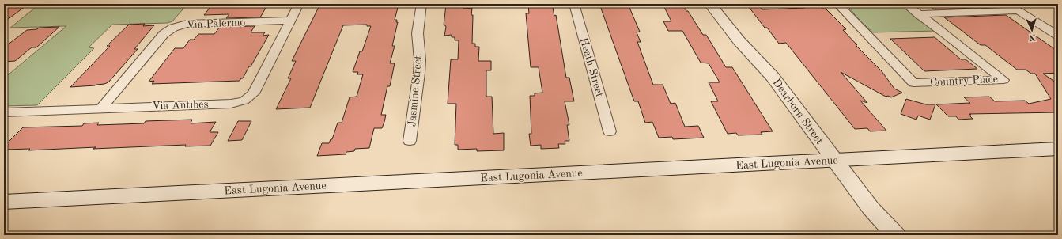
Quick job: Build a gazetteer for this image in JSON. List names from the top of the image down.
{
  "streets": {
    "main road": ["East Lugonia Avenue"],
    "street": [
      "Via Palermo",
      "Heath Street",
      "Country Place",
      "Jasmine Street",
      "Via Antibes",
      "Dearborn Street"
    ]
  },
  "crossings": [
    ["Via Palermo", "Via Antibes"],
    ["Dearborn Street", "East Lugonia Avenue"]
  ],
  "north": "bottom"
}
